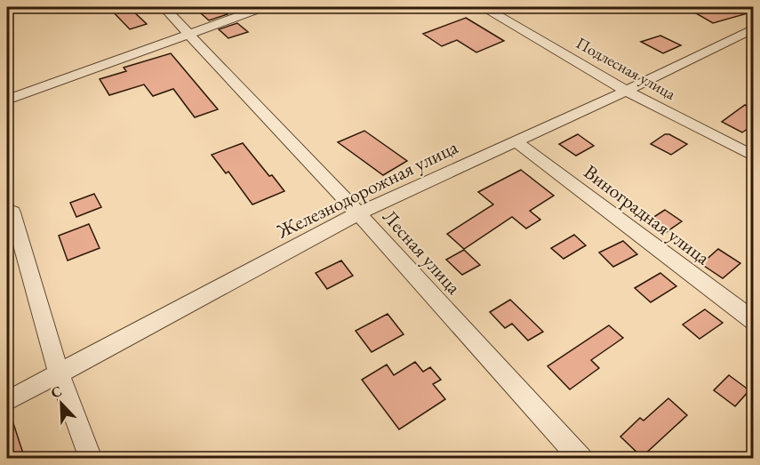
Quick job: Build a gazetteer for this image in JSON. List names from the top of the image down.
{
  "streets": {
    "street": [
      "Подлесная улица",
      "Железнодорожная улица",
      "Виноградная улица",
      "Лесная улица"
    ]
  },
  "crossings": [
    ["Подлесная улица", "Железнодорожная улица"],
    ["Железнодорожная улица", "Виноградная улица"],
    ["Железнодорожная улица", "Лесная улица"]
  ],
  "north": "top left"
}
